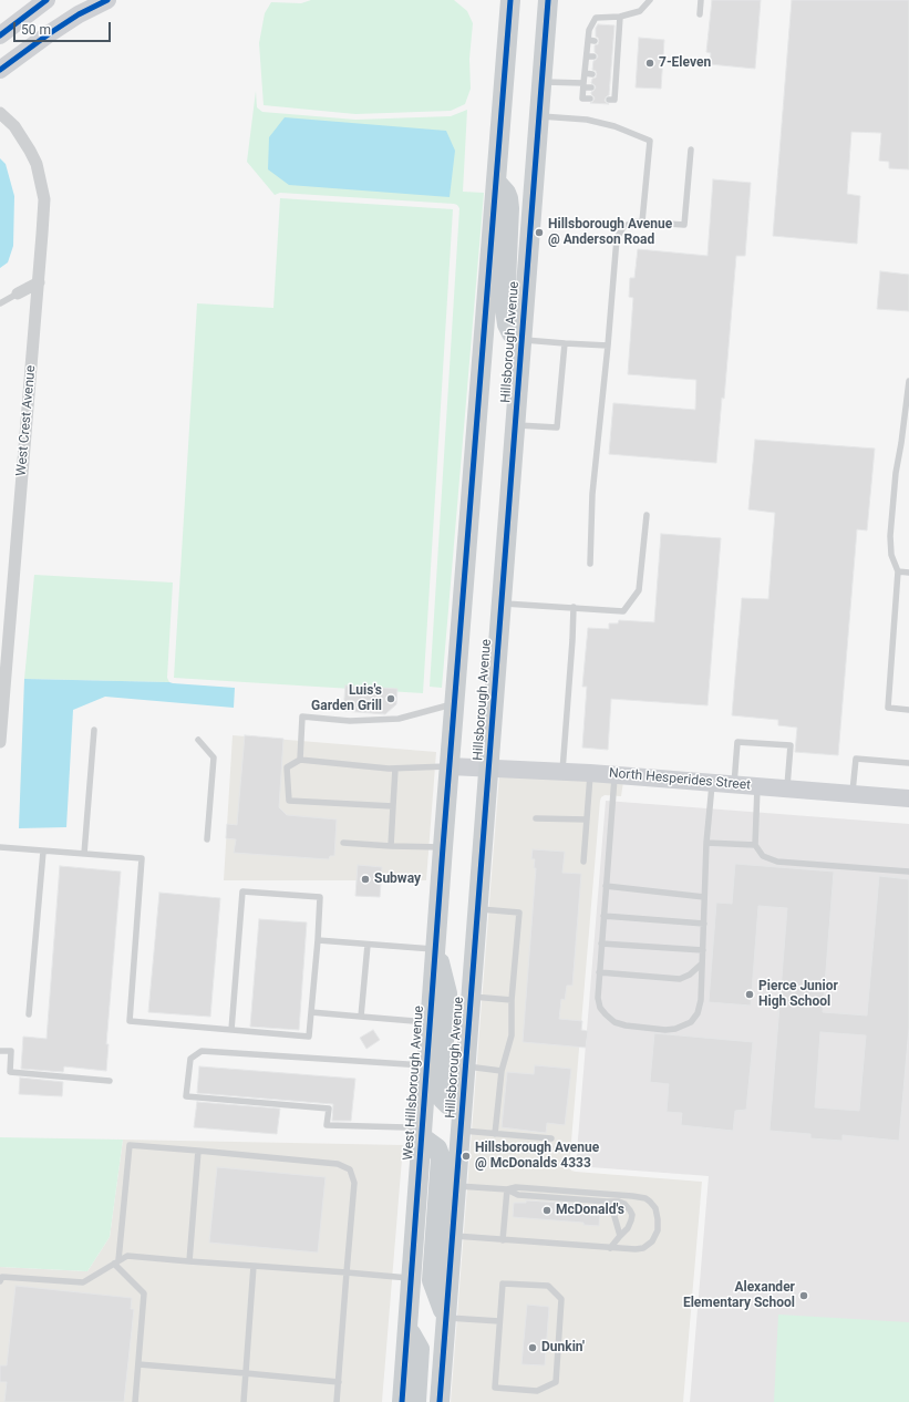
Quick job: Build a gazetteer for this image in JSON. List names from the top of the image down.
{
  "streets": {
    "main road": ["Hillsborough Avenue", "West Hillsborough Avenue"],
    "street": ["West Crest Avenue", "North Hesperides Street"]
  },
  "crossings": [
    ["Hillsborough Avenue", "North Hesperides Street"],
    ["Hillsborough Avenue", "West Hillsborough Avenue"],
    ["North Hesperides Street", "West Hillsborough Avenue"]
  ],
  "places": [
    "7-Eleven",
    "Hillsborough Avenue @ Anderson Road",
    "Luis's Garden Grill",
    "Subway",
    "Pierce Junior High School",
    "Hillsborough Avenue @ McDonalds 4333",
    "McDonald's",
    "Alexander Elementary School",
    "Dunkin'"
  ],
  "scale_bar": "50 m"
}
